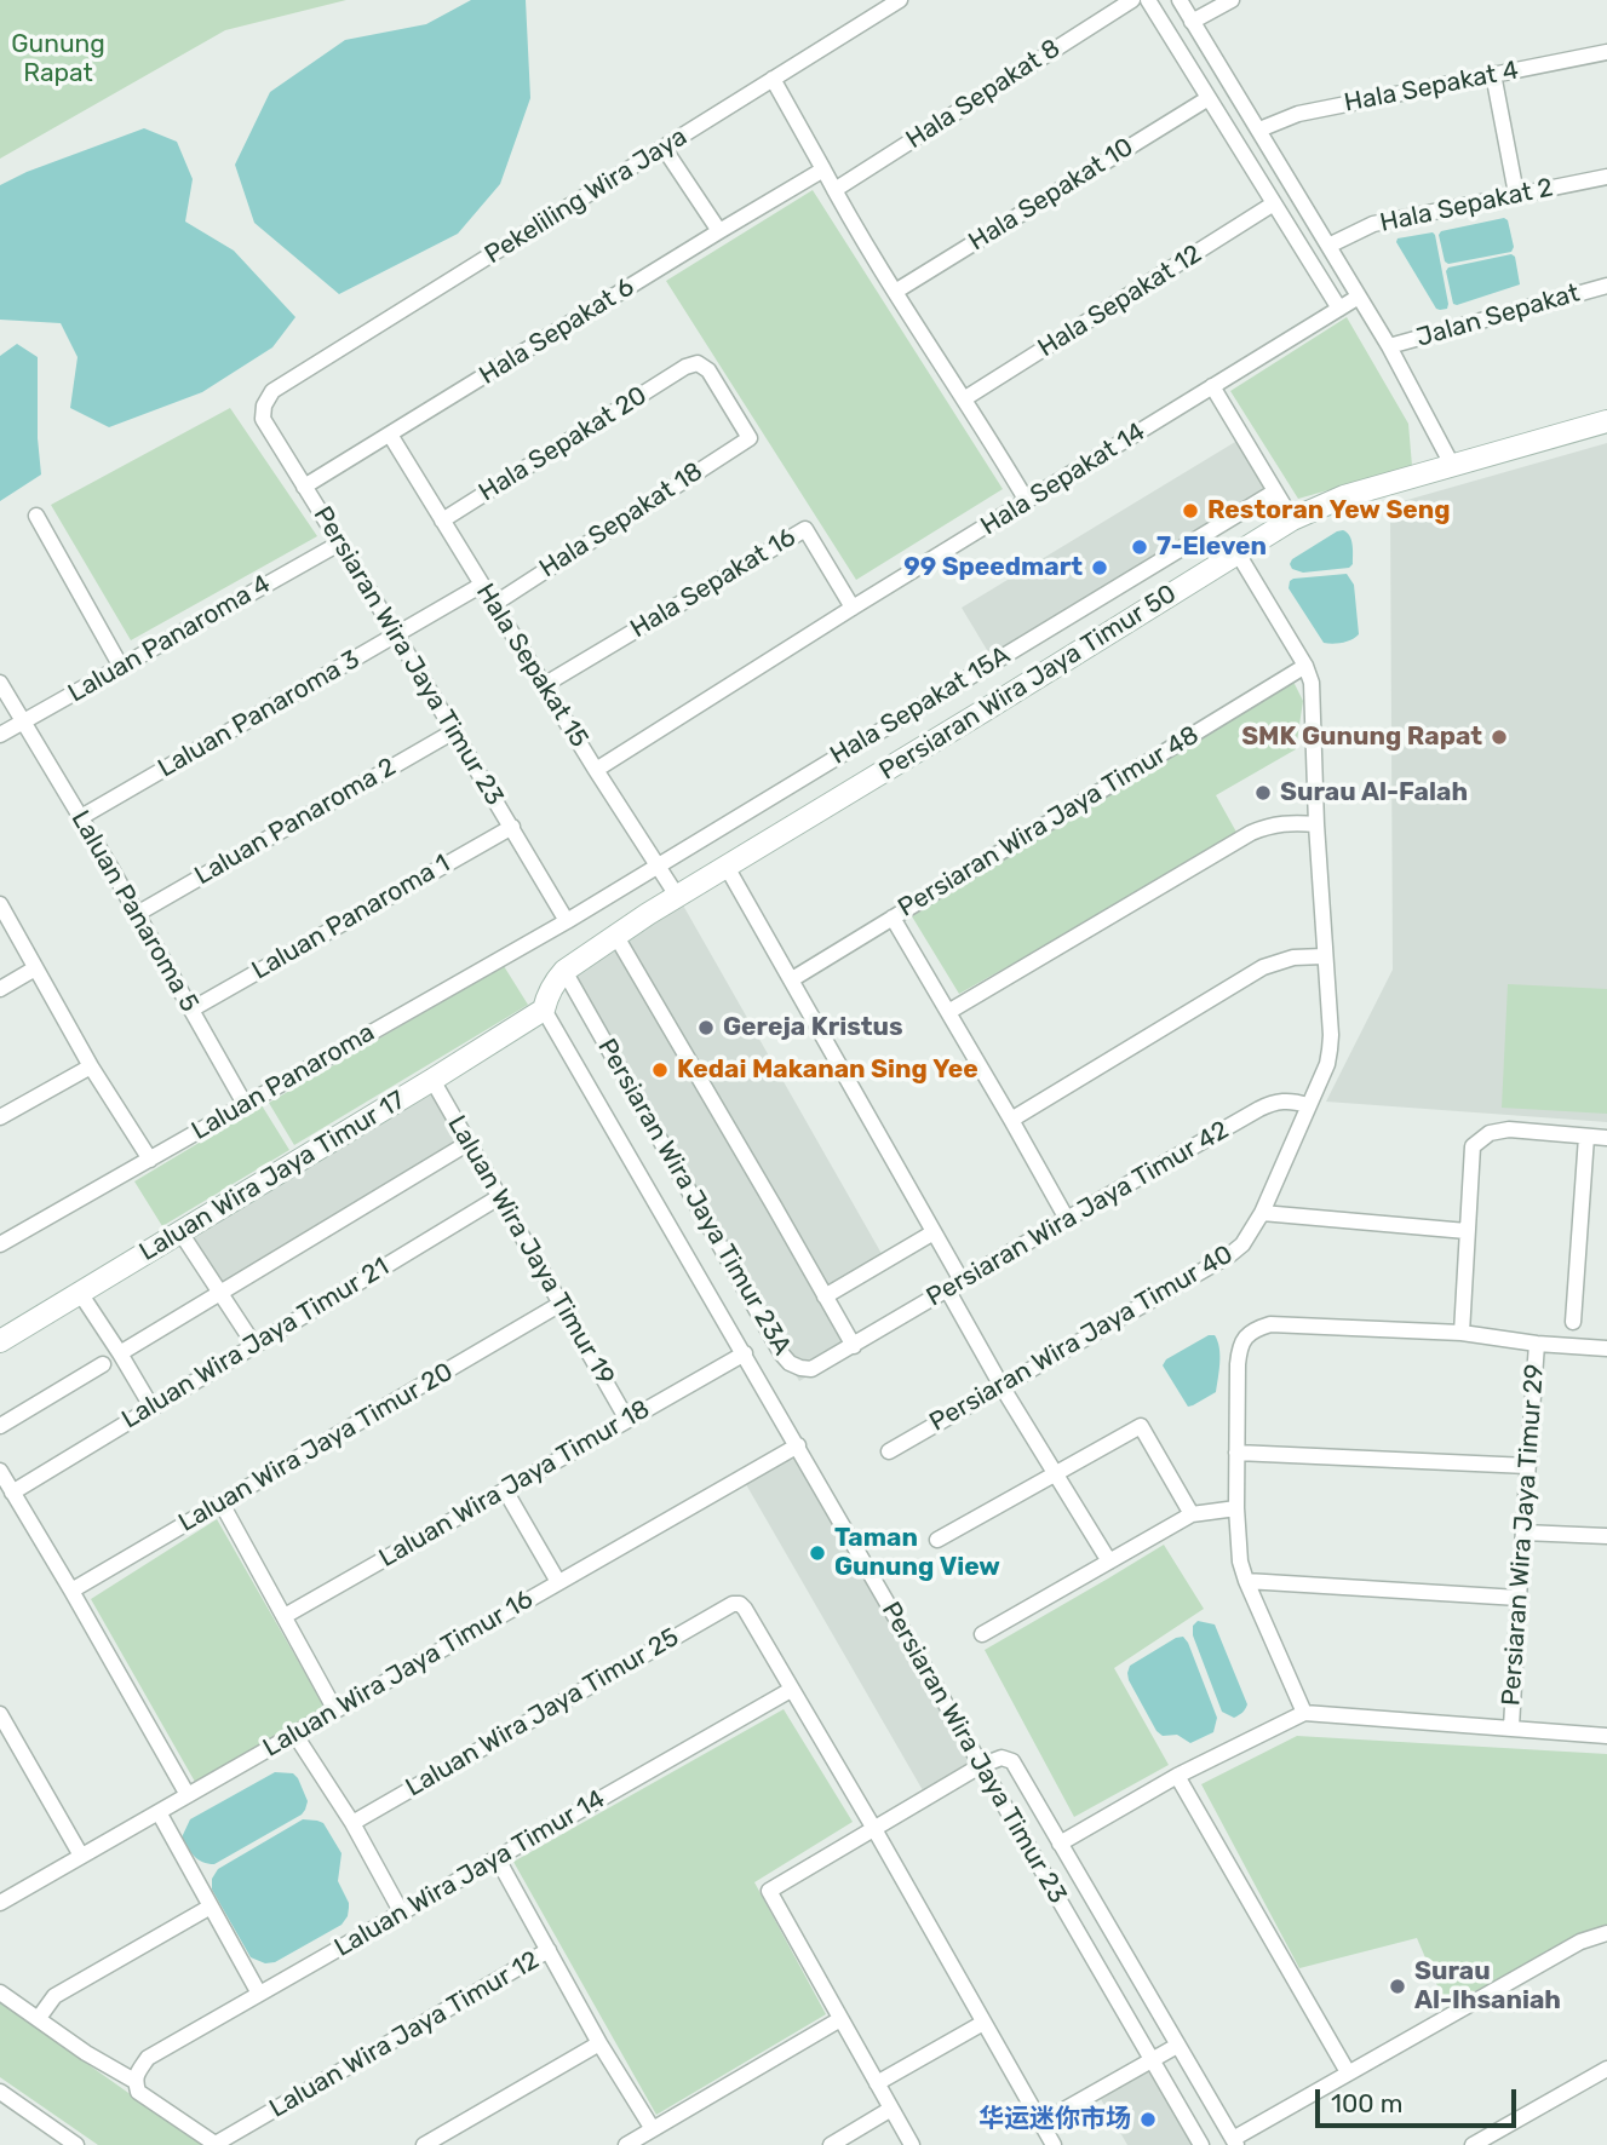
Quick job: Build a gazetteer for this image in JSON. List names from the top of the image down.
{
  "streets": {
    "street": [
      "Hala Sepakat 4",
      "Hala Sepakat 8",
      "Hala Sepakat 10",
      "Pekeliling Wira Jaya",
      "Hala Sepakat 2",
      "Hala Sepakat 12",
      "Jalan Sepakat",
      "Hala Sepakat 6",
      "Hala Sepakat 20",
      "Hala Sepakat 14",
      "Hala Sepakat 18",
      "Hala Sepakat 16",
      "Laluan Panaroma 4",
      "Persiaran Wira Jaya Timur 23",
      "Hala Sepakat 15",
      "Persiaran Wira Jaya Timur 50",
      "Hala Sepakat 15A",
      "Laluan Panaroma 3",
      "Laluan Panaroma 2",
      "Persiaran Wira Jaya Timur 48",
      "Laluan Panaroma 5",
      "Laluan Panaroma 1",
      "Laluan Panaroma",
      "Laluan Wira Jaya Timur 17",
      "Persiaran Wira Jaya Timur 23A",
      "Persiaran Wira Jaya Timur 42",
      "Laluan Wira Jaya Timur 19",
      "Persiaran Wira Jaya Timur 40",
      "Laluan Wira Jaya Timur 21",
      "Laluan Wira Jaya Timur 20",
      "Laluan Wira Jaya Timur 18",
      "Persiaran Wira Jaya Timur 29",
      "Laluan Wira Jaya Timur 16",
      "Laluan Wira Jaya Timur 25",
      "Laluan Wira Jaya Timur 14",
      "Laluan Wira Jaya Timur 12"
    ]
  },
  "crossings": [
    ["Pekeliling Wira Jaya", "Persiaran Wira Jaya Timur 23"],
    ["Hala Sepakat 6", "Persiaran Wira Jaya Timur 23"],
    ["Hala Sepakat 6", "Hala Sepakat 15"],
    ["Hala Sepakat 20", "Hala Sepakat 18"],
    ["Hala Sepakat 20", "Hala Sepakat 15"],
    ["Hala Sepakat 14", "Hala Sepakat 16"],
    ["Hala Sepakat 14", "Hala Sepakat 15"],
    ["Hala Sepakat 18", "Hala Sepakat 15"],
    ["Hala Sepakat 16", "Hala Sepakat 15"],
    ["Laluan Panaroma 4", "Persiaran Wira Jaya Timur 23"],
    ["Laluan Panaroma 4", "Laluan Panaroma 5"],
    ["Persiaran Wira Jaya Timur 23", "Persiaran Wira Jaya Timur 50"],
    ["Persiaran Wira Jaya Timur 23", "Hala Sepakat 15A"],
    ["Persiaran Wira Jaya Timur 23", "Laluan Panaroma 3"],
    ["Persiaran Wira Jaya Timur 23", "Laluan Panaroma 2"],
    ["Persiaran Wira Jaya Timur 23", "Laluan Panaroma 1"],
    ["Persiaran Wira Jaya Timur 23", "Laluan Panaroma"],
    ["Persiaran Wira Jaya Timur 23", "Laluan Wira Jaya Timur 17"],
    ["Persiaran Wira Jaya Timur 23", "Laluan Wira Jaya Timur 18"],
    ["Persiaran Wira Jaya Timur 23", "Laluan Wira Jaya Timur 16"],
    ["Hala Sepakat 15", "Persiaran Wira Jaya Timur 50"],
    ["Hala Sepakat 15", "Hala Sepakat 15A"],
    ["Hala Sepakat 15", "Laluan Panaroma 3"],
    ["Persiaran Wira Jaya Timur 50", "Laluan Wira Jaya Timur 17"],
    ["Persiaran Wira Jaya Timur 50", "Persiaran Wira Jaya Timur 23A"],
    ["Hala Sepakat 15A", "Laluan Panaroma"],
    ["Laluan Panaroma 3", "Laluan Panaroma 5"],
    ["Laluan Panaroma 2", "Laluan Panaroma 5"],
    ["Persiaran Wira Jaya Timur 48", "Persiaran Wira Jaya Timur 40"],
    ["Laluan Panaroma 5", "Laluan Panaroma 1"],
    ["Laluan Panaroma 5", "Laluan Panaroma"],
    ["Laluan Wira Jaya Timur 17", "Laluan Wira Jaya Timur 19"],
    ["Persiaran Wira Jaya Timur 23A", "Persiaran Wira Jaya Timur 42"],
    ["Persiaran Wira Jaya Timur 42", "Persiaran Wira Jaya Timur 40"],
    ["Laluan Wira Jaya Timur 19", "Laluan Wira Jaya Timur 21"],
    ["Laluan Wira Jaya Timur 19", "Laluan Wira Jaya Timur 20"],
    ["Laluan Wira Jaya Timur 19", "Laluan Wira Jaya Timur 18"],
    ["Laluan Wira Jaya Timur 25", "Laluan Wira Jaya Timur 14"]
  ],
  "parks": ["Gunung Rapat"],
  "places": [
    "Restoran Yew Seng",
    "7-Eleven",
    "99 Speedmart",
    "SMK Gunung Rapat",
    "Surau Al-Falah",
    "Gereja Kristus",
    "Kedai Makanan Sing Yee",
    "Taman Gunung View",
    "Surau Al-Ihsaniah",
    "华运迷你市场"
  ],
  "scale_bar": "100 m"
}
